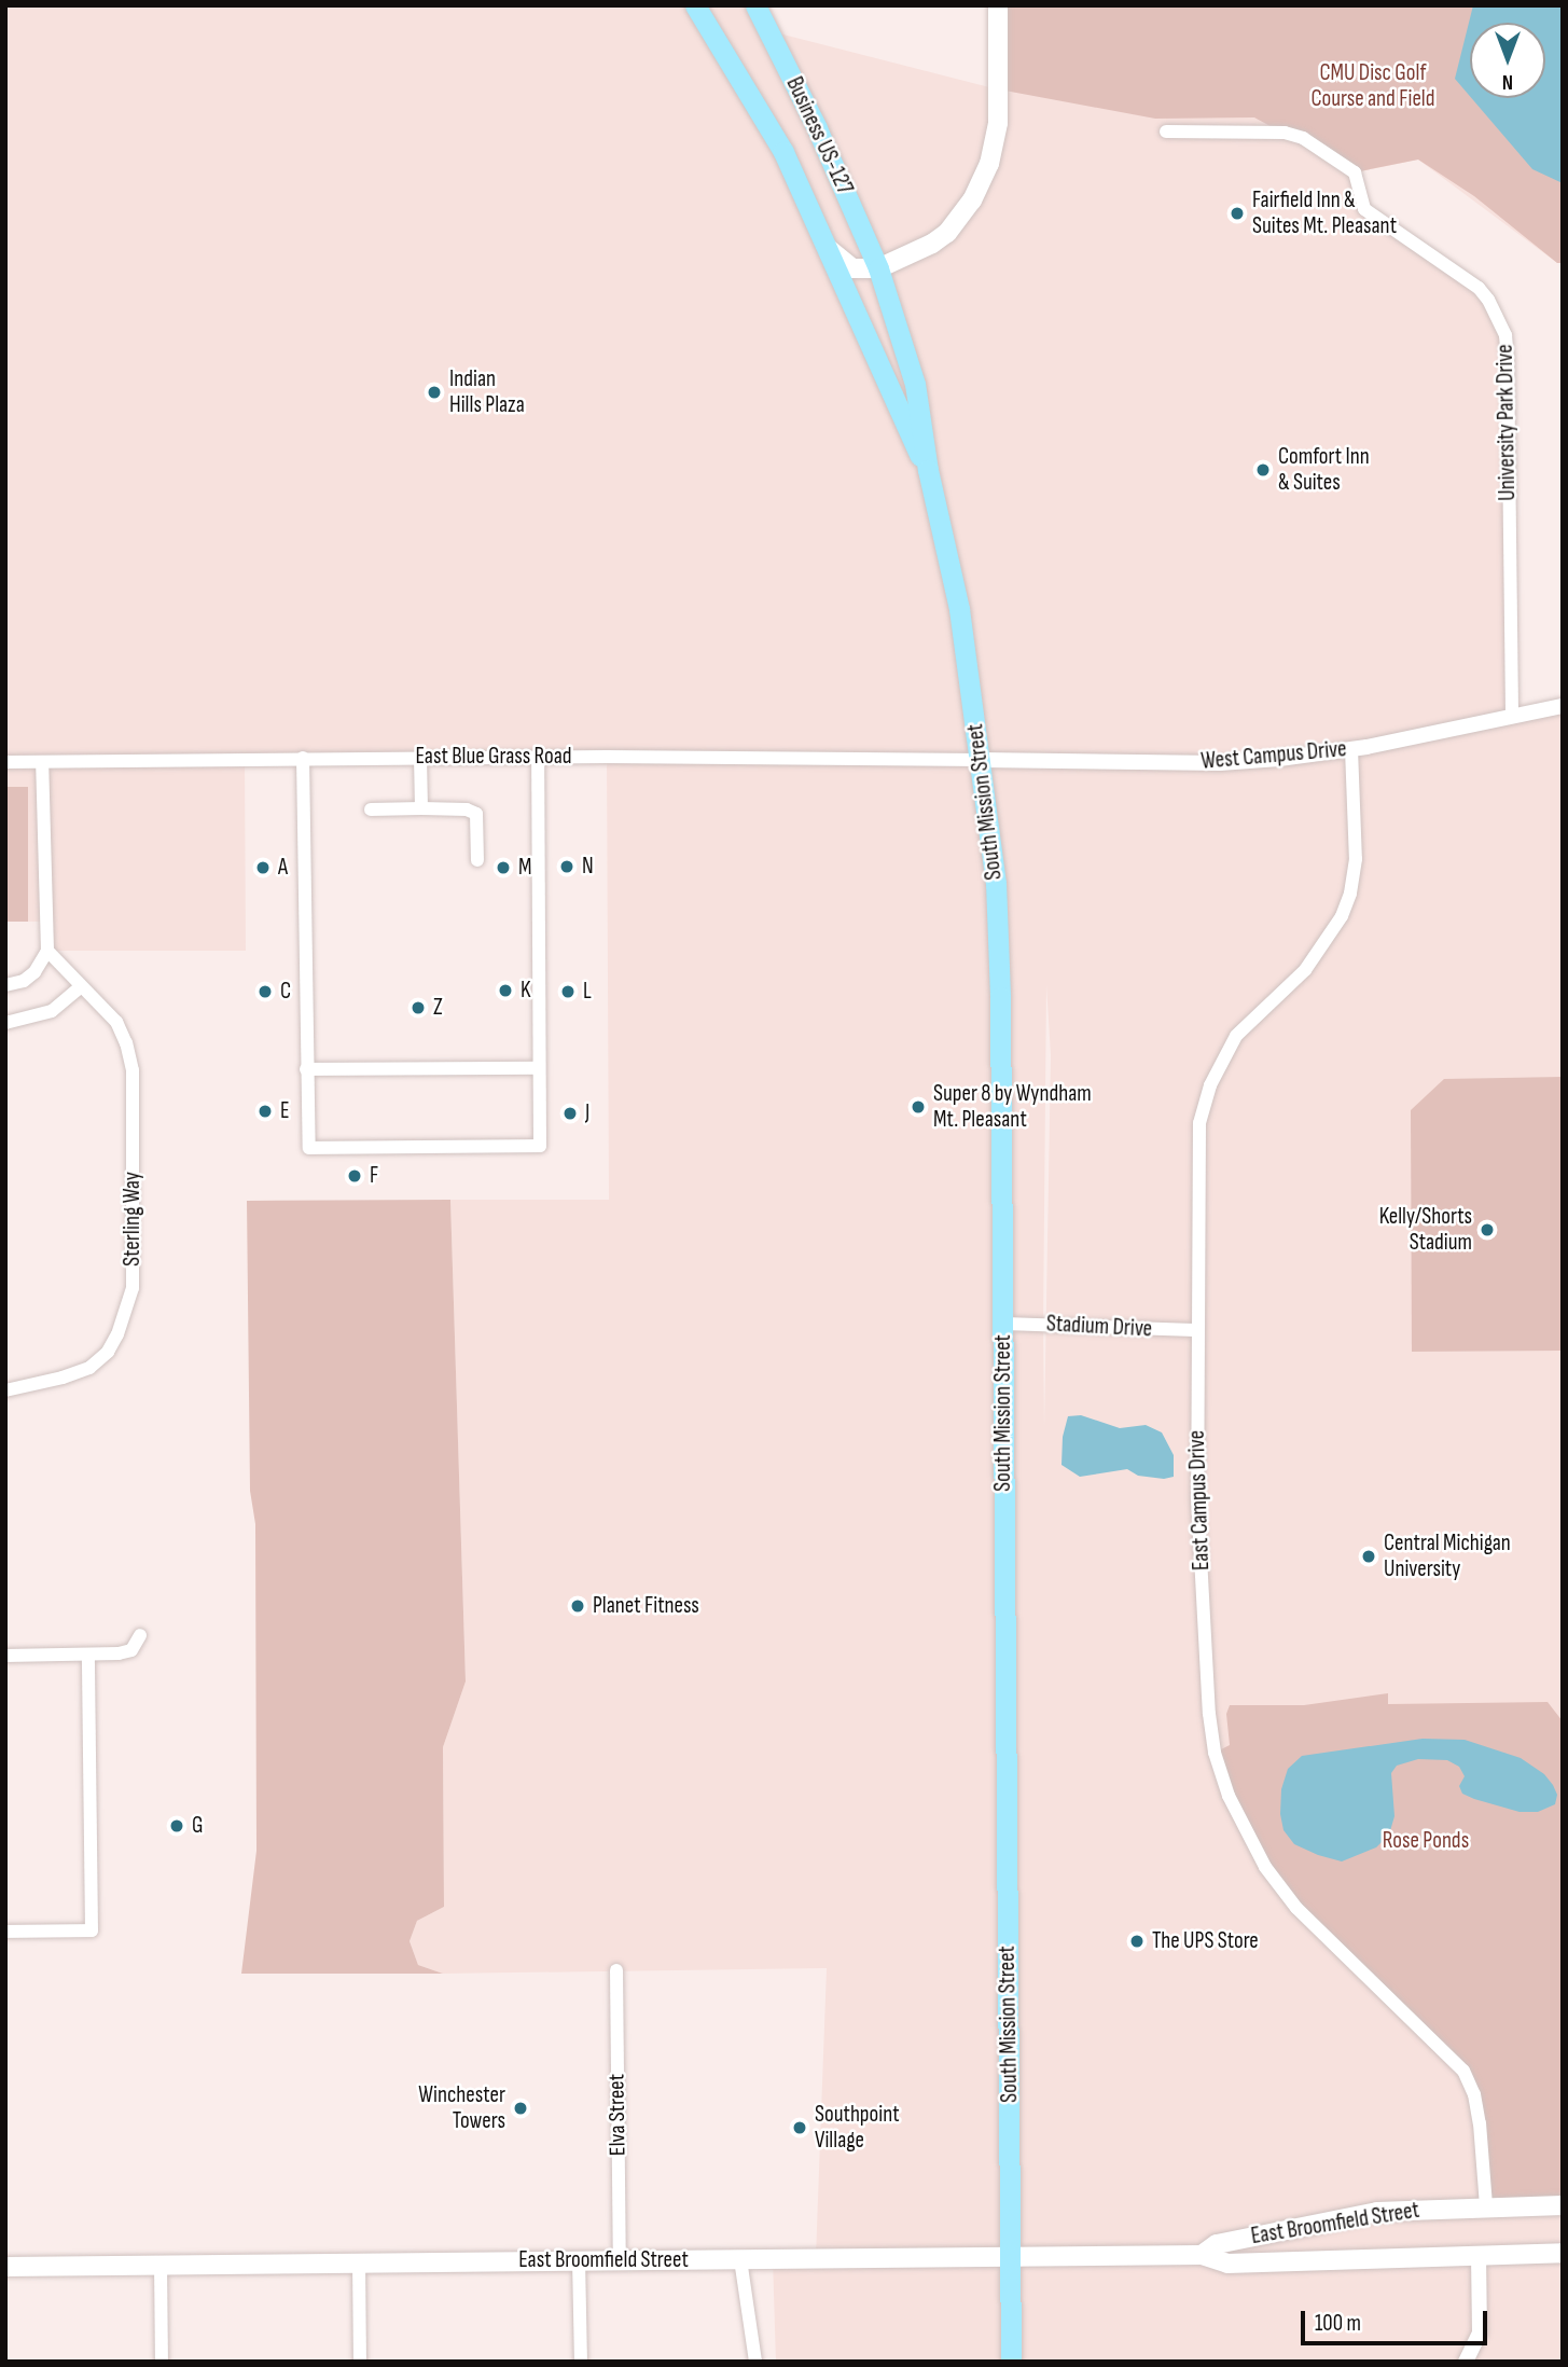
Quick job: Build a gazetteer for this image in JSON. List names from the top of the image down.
{
  "streets": {
    "main road": ["Business US-127", "South Mission Street", "East Broomfield Street"],
    "street": [
      "University Park Drive",
      "West Campus Drive",
      "East Blue Grass Road",
      "Sterling Way",
      "Stadium Drive",
      "East Campus Drive",
      "Elva Street"
    ]
  },
  "crossings": [
    ["Business US-127", "South Mission Street"],
    ["University Park Drive", "West Campus Drive"],
    ["West Campus Drive", "East Blue Grass Road"],
    ["West Campus Drive", "South Mission Street"],
    ["West Campus Drive", "East Campus Drive"],
    ["East Blue Grass Road", "South Mission Street"],
    ["South Mission Street", "Stadium Drive"],
    ["South Mission Street", "East Broomfield Street"],
    ["Stadium Drive", "East Campus Drive"],
    ["East Campus Drive", "East Broomfield Street"],
    ["Elva Street", "East Broomfield Street"]
  ],
  "parks": ["CMU Disc Golf Course and Field", "Rose Ponds"],
  "places": [
    "Fairfield Inn & Suites Mt. Pleasant",
    "Indian Hills Plaza",
    "Comfort Inn & Suites",
    "N",
    "A",
    "M",
    "K",
    "C",
    "L",
    "Z",
    "Super 8 by Wyndham Mt. Pleasant",
    "E",
    "J",
    "F",
    "Kelly/Shorts Stadium",
    "Central Michigan University",
    "Planet Fitness",
    "G",
    "The UPS Store",
    "Winchester Towers",
    "Southpoint Village"
  ],
  "scale_bar": "100 m",
  "north": "bottom"
}
